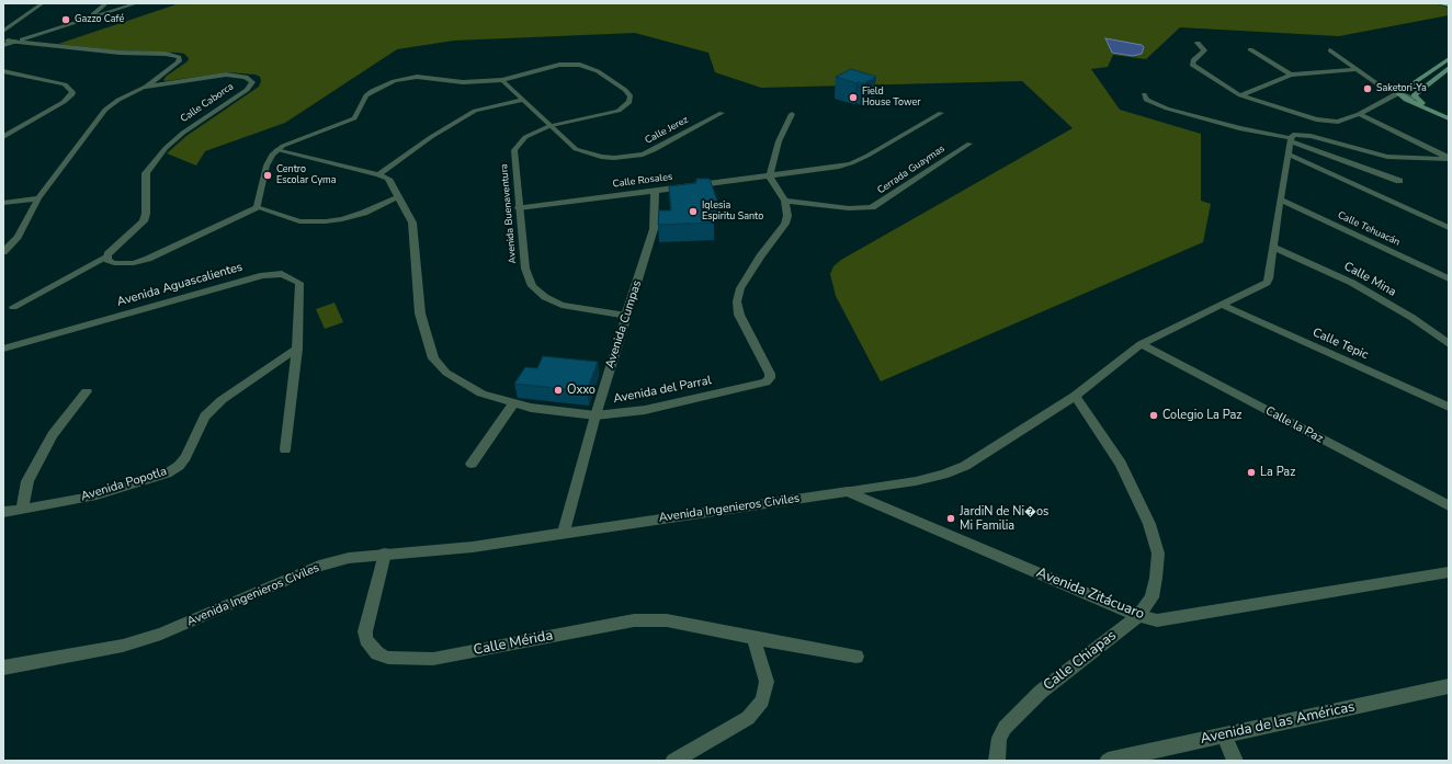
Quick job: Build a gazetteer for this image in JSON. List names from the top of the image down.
{
  "streets": {
    "street": [
      "Calle Caborca",
      "Calle Jerez",
      "Cerrada Guaymas",
      "Calle Rosales",
      "Avenida Buenaventura",
      "Calle Tehuacán",
      "Calle Mina",
      "Avenida Aguascalientes",
      "Avenida Cumpas",
      "Calle Tepic",
      "Avenida del Parral",
      "Calle la Paz",
      "Avenida Popotla",
      "Avenida Ingenieros Civiles",
      "Avenida Zitácuaro",
      "Calle Mérida",
      "Calle Chiapas",
      "Avenida de las Américas"
    ]
  },
  "crossings": [
    ["Calle Jerez", "Avenida Buenaventura"],
    ["Cerrada Guaymas", "Avenida del Parral"],
    ["Calle Rosales", "Avenida Buenaventura"],
    ["Calle Rosales", "Avenida Cumpas"],
    ["Avenida Buenaventura", "Avenida Cumpas"],
    ["Avenida Buenaventura", "Avenida del Parral"],
    ["Calle Tehuacán", "Avenida Ingenieros Civiles"],
    ["Calle Mina", "Avenida Ingenieros Civiles"],
    ["Avenida Aguascalientes", "Avenida Popotla"],
    ["Avenida Cumpas", "Avenida del Parral"],
    ["Avenida Cumpas", "Avenida Ingenieros Civiles"],
    ["Calle Tepic", "Avenida Ingenieros Civiles"],
    ["Calle la Paz", "Avenida Ingenieros Civiles"],
    ["Avenida Ingenieros Civiles", "Avenida Zitácuaro"],
    ["Avenida Ingenieros Civiles", "Calle Mérida"],
    ["Avenida Ingenieros Civiles", "Calle Chiapas"],
    ["Avenida Zitácuaro", "Calle Chiapas"]
  ],
  "places": [
    "Gazzo Café",
    "Saketori-Ya",
    "Field House Tower",
    "Centro Escolar Cyma",
    "Iglesia Espiritu Santo",
    "Oxxo",
    "Colegio La Paz",
    "La Paz",
    "JardiN de Ni�os Mi Familia"
  ]
}
